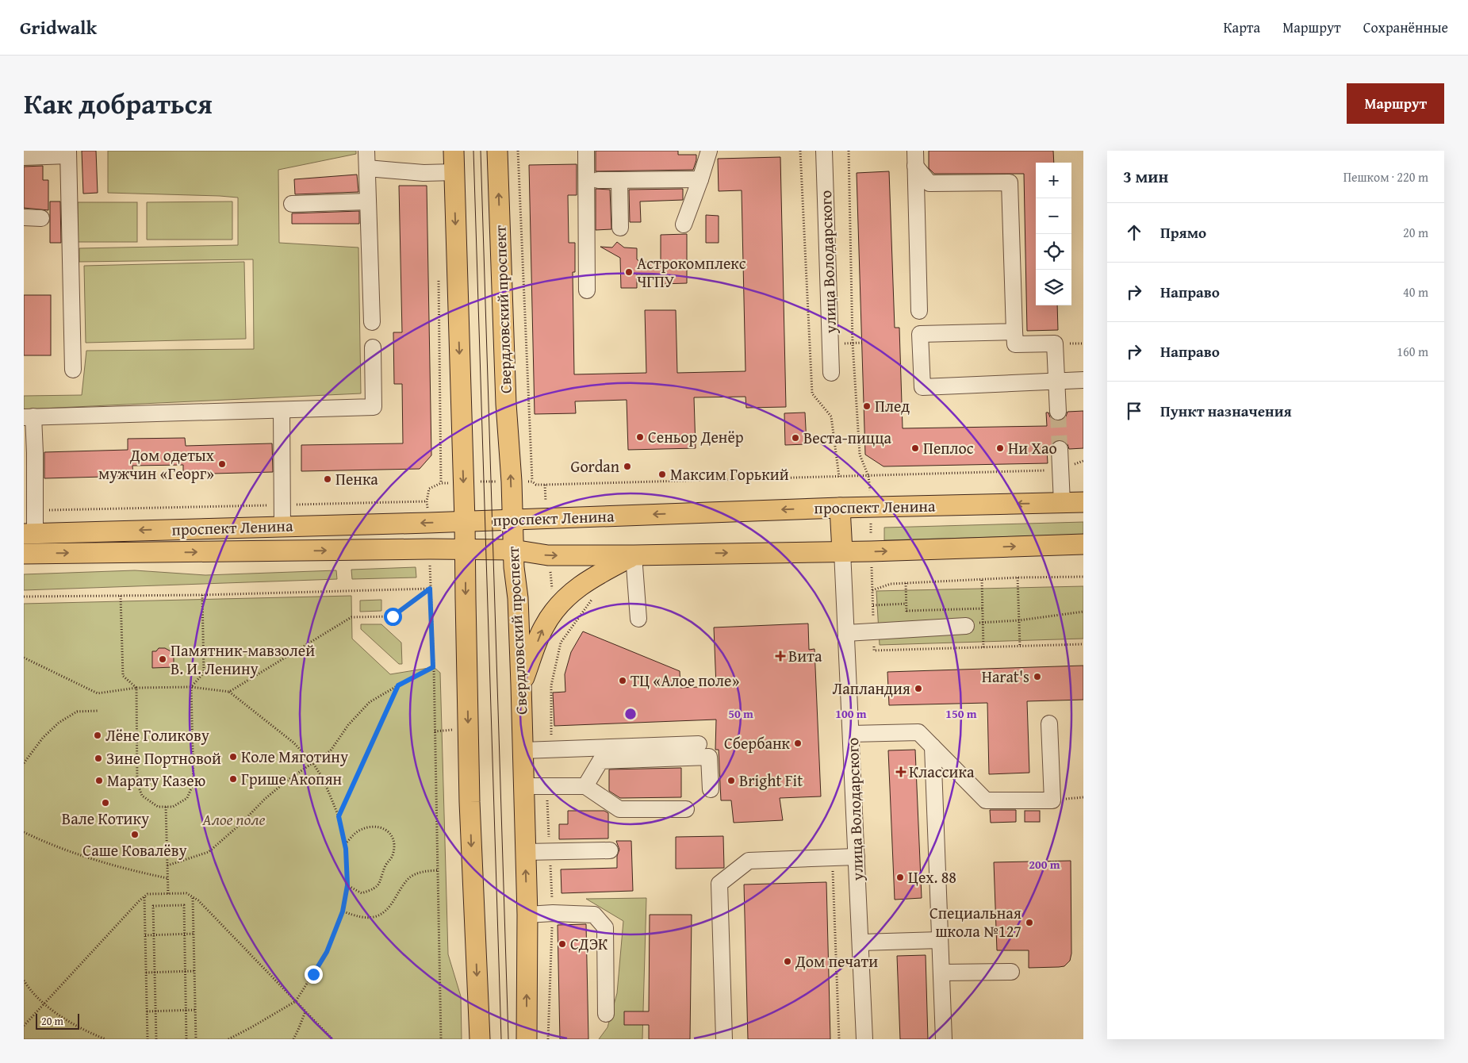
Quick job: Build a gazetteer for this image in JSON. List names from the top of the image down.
{
  "streets": {
    "main road": ["улица Володарского", "Свердловский проспект", "проспект Ленина"]
  },
  "crossings": [
    ["улица Володарского", "проспект Ленина"],
    ["Свердловский проспект", "проспект Ленина"]
  ],
  "parks": ["Алое поле"],
  "places": {
    "other": [
      "Астрокомплекс ЧГПУ",
      "Плед",
      "Сеньор Денёр",
      "Веста-пицца",
      "Пеплос",
      "Ни Хао",
      "Дом одетых мужчин «Георг»",
      "Gordan",
      "Максим Горький",
      "Пенка",
      "Памятник-мавзолей В. И. Ленину",
      "Harat's",
      "ТЦ «Алое поле»",
      "Лапландия",
      "Лёне Голикову",
      "Сбербанк",
      "Коле Мяготину",
      "Зине Портновой",
      "Грише Акопян",
      "Марату Казею",
      "Bright Fit",
      "Вале Котику",
      "Саше Ковалёву",
      "Цех. 88",
      "Специальная школа №127",
      "СДЭК",
      "Дом печати"
    ],
    "health": ["Вита", "Классика"]
  },
  "scale_bar": "20 m",
  "page": {
    "header": "Gridwalk",
    "nav": ["Карта", "Маршрут", "Сохранённые"],
    "title": "Как добраться",
    "buttons": "Маршрут",
    "heading": ["3 мин", "Пешком · 220 m"],
    "map_buttons": ["+", "−"],
    "list": [
      ["Прямо", "20 m"],
      ["Направо", "40 m"],
      ["Направо", "160 m"],
      "Пункт назначения"
    ],
    "scale": "20 m"
  },
  "rings": [
    "50 m",
    "100 m",
    "150 m",
    "200 m"
  ]
}
